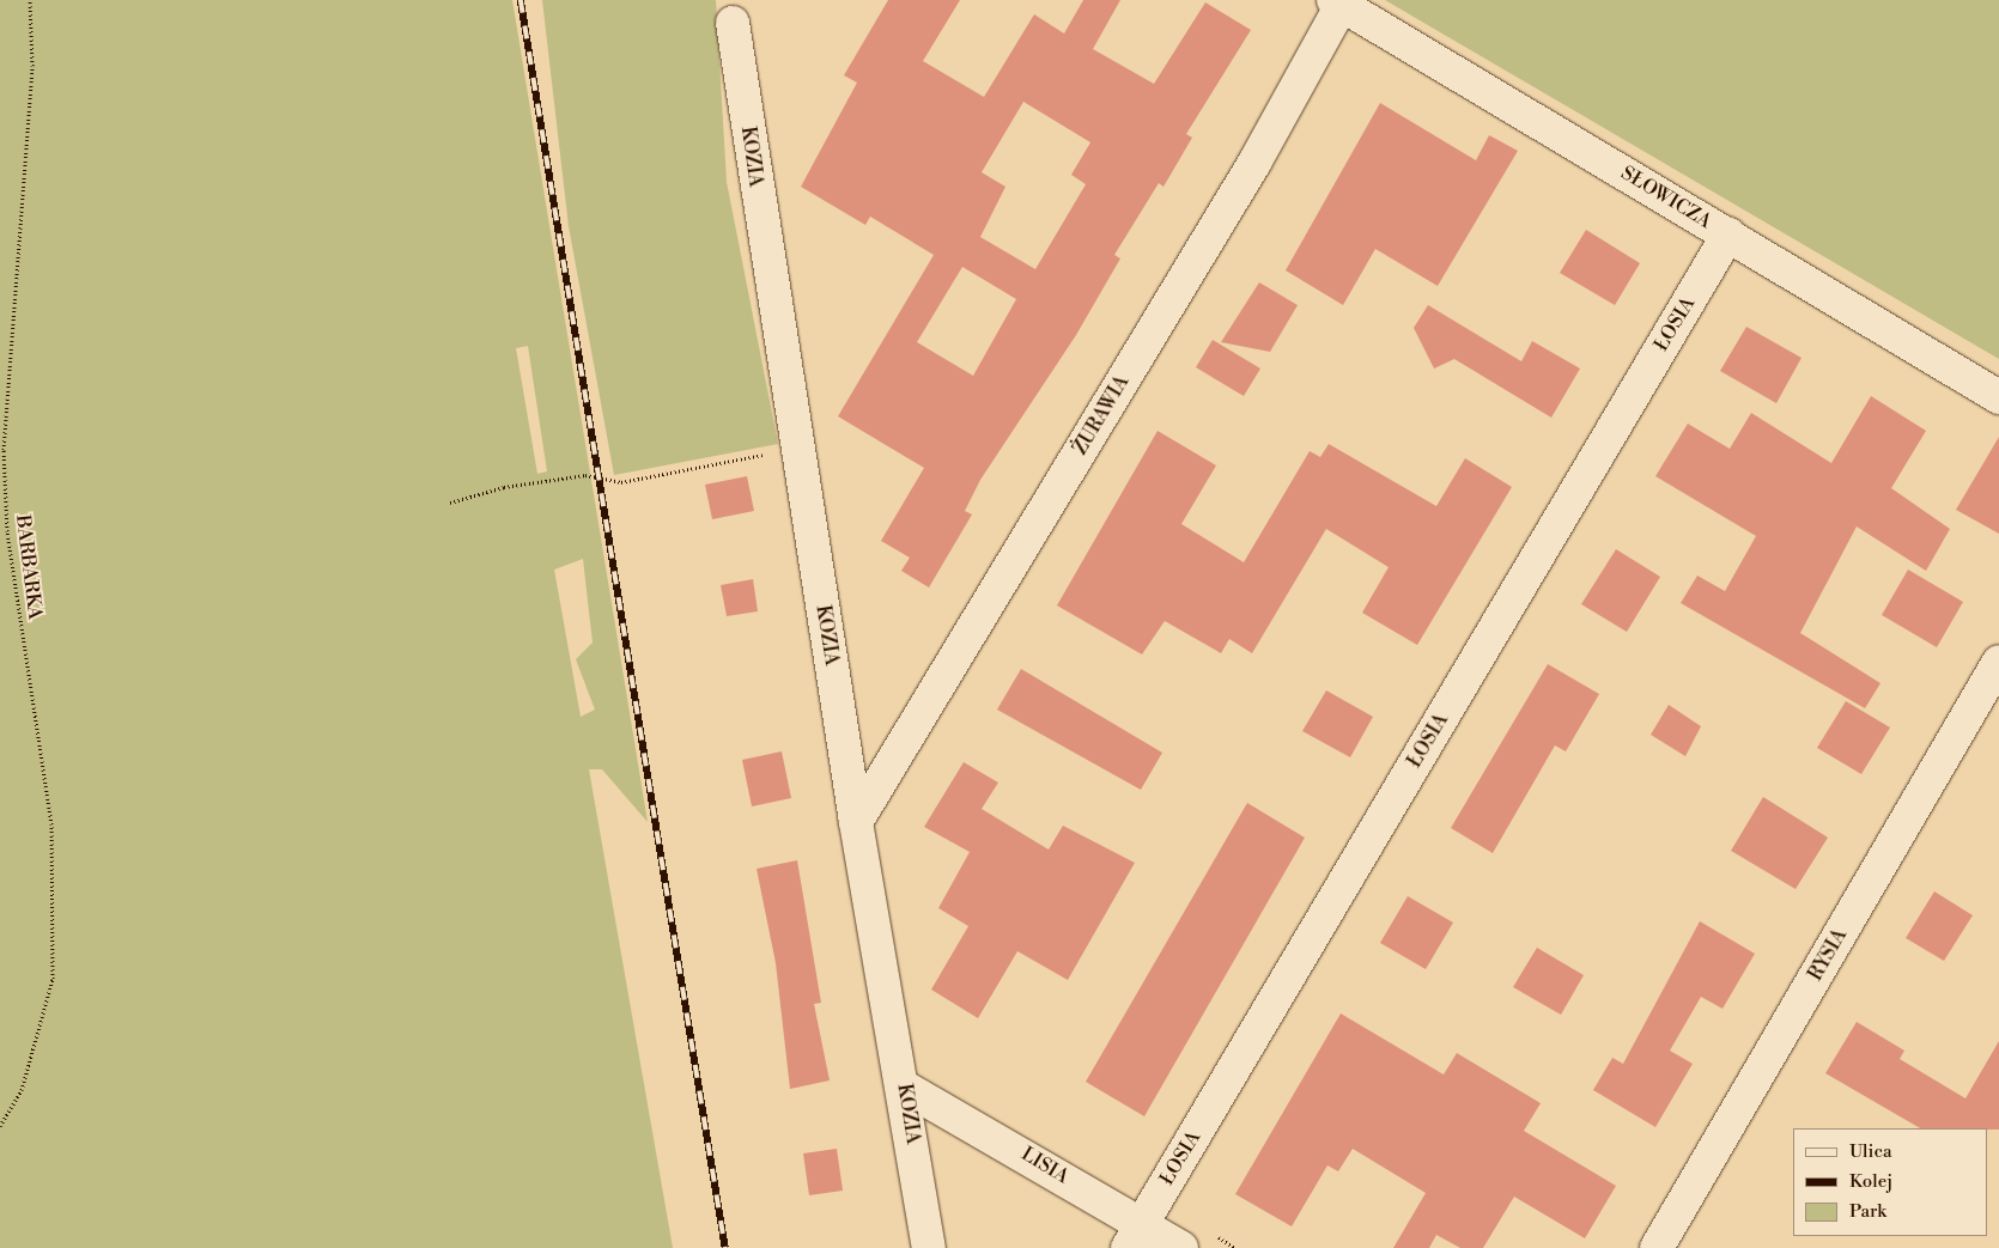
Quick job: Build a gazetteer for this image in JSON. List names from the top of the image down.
{
  "streets": {
    "street": [
      "KOZIA",
      "SŁOWICZA",
      "ŁOSIA",
      "ŻURAWIA",
      "RYSIA",
      "LISIA"
    ],
    "path": ["BARBARKA"]
  },
  "crossings": [
    ["KOZIA", "ŻURAWIA"],
    ["KOZIA", "LISIA"],
    ["SŁOWICZA", "ŁOSIA"],
    ["SŁOWICZA", "ŻURAWIA"],
    ["ŁOSIA", "LISIA"]
  ],
  "legend": ["Ulica", "Kolej", "Park"]
}
